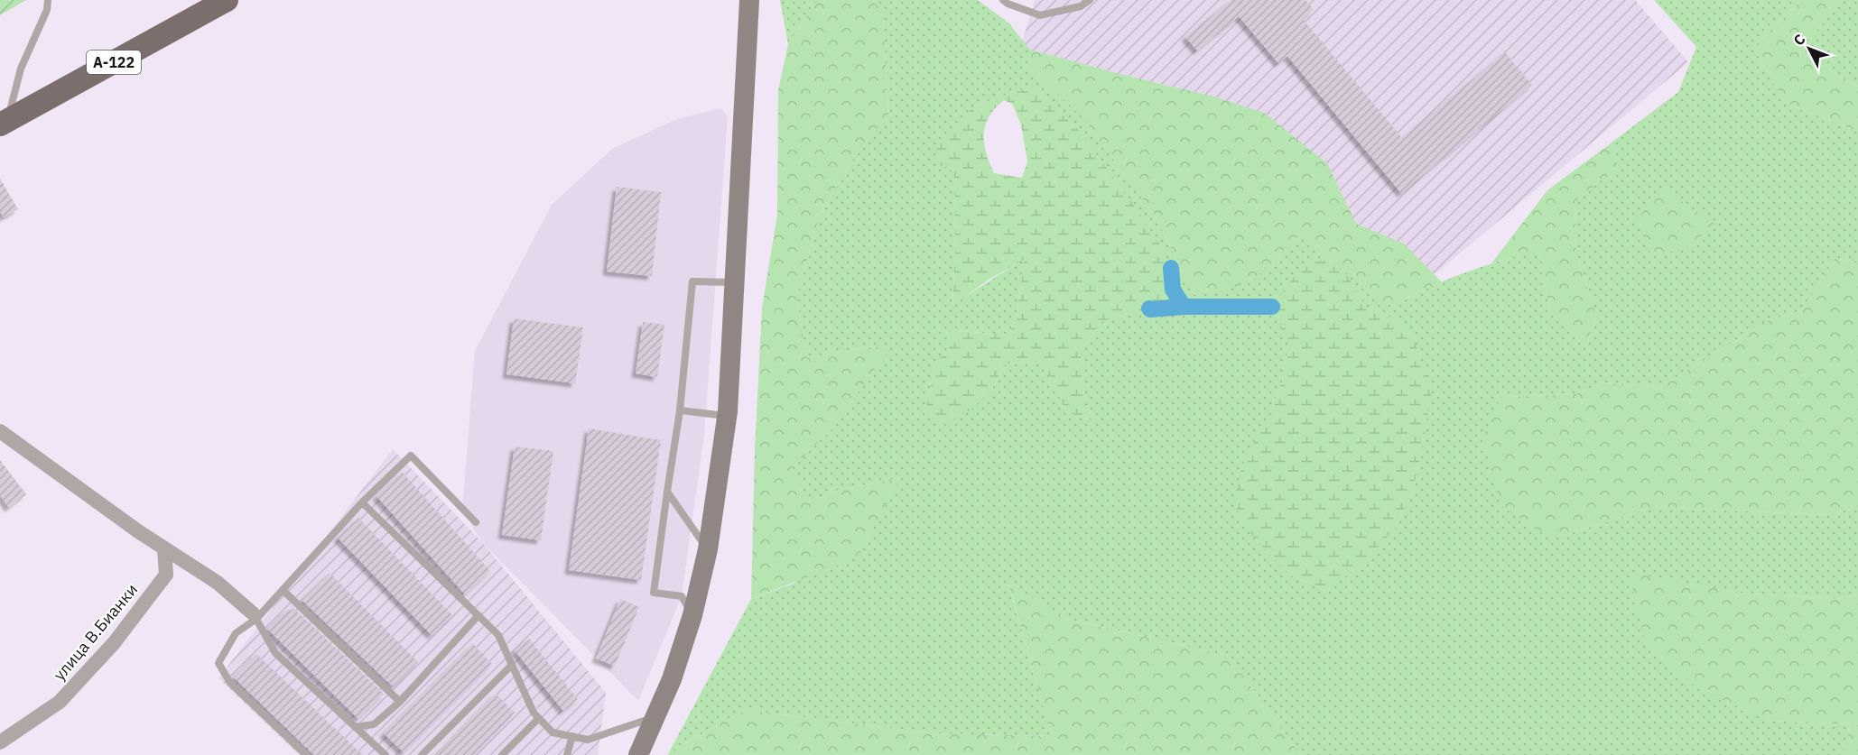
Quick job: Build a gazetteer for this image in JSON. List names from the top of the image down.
{
  "streets": {
    "main road": ["А-122"],
    "street": ["улица В.Бианки"]
  },
  "north": "top left"
}
